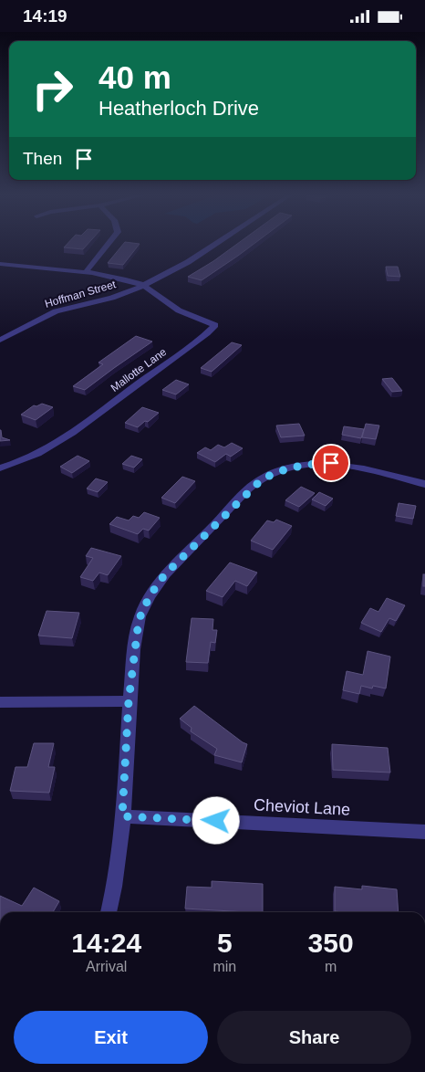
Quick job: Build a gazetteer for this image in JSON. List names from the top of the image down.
{
  "streets": {
    "street": ["Hoffman Street", "Mallotte Lane", "Cheviot Lane"]
  },
  "crossings": [
    ["Hoffman Street", "Mallotte Lane"]
  ],
  "page": {
    "status": "14:19",
    "turn": ["40 m", "Heatherloch Drive"],
    "then": "Then",
    "eta": [
      "14:24",
      "Arrival",
      "5",
      "min",
      "350",
      "m"
    ],
    "buttons": ["Exit", "Share"]
  }
}
